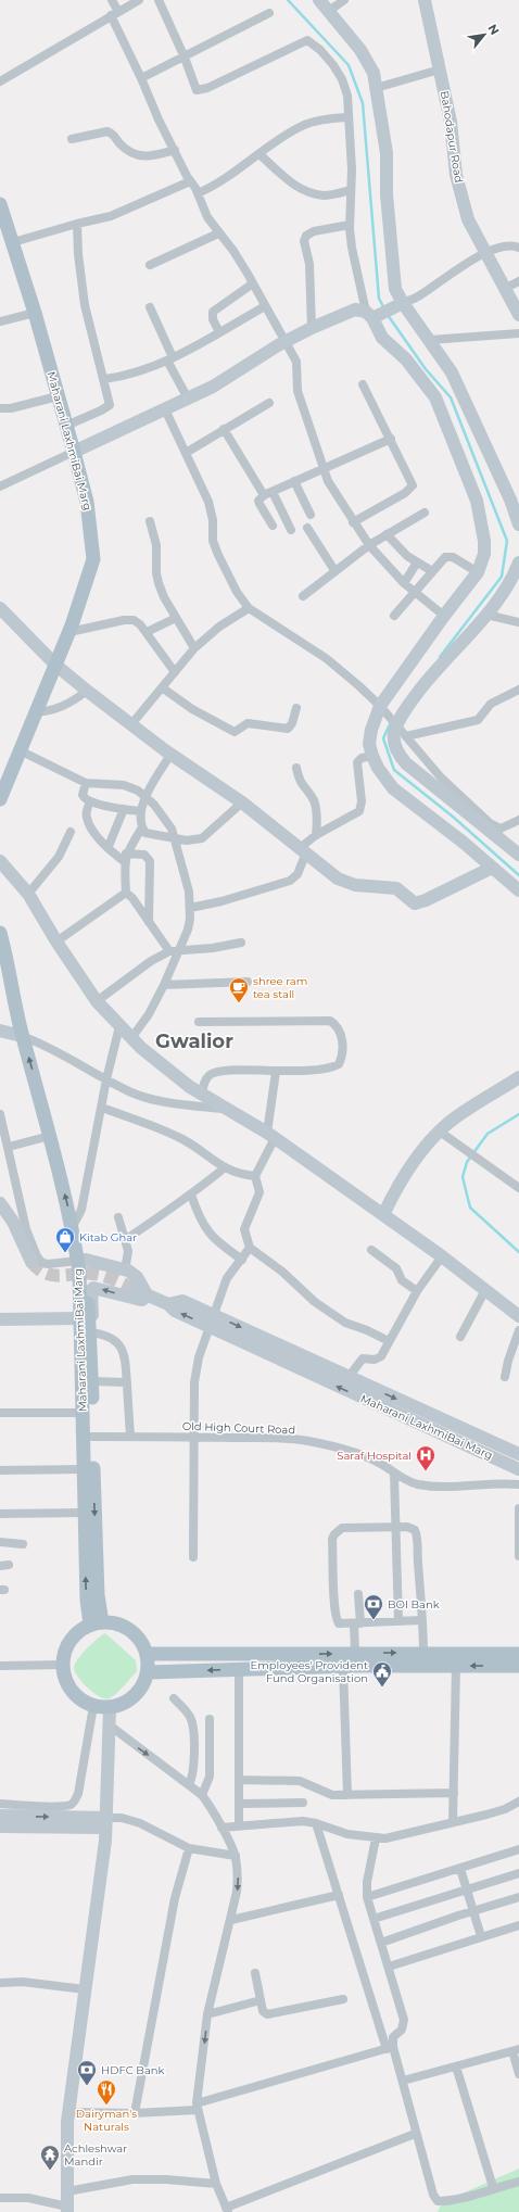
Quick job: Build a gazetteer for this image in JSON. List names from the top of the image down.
{
  "streets": {
    "main road": ["Maharani LaxhmiBai Marg"],
    "street": ["Bahodapur Road", "Old High Court Road"]
  },
  "districts": ["Gwalior"],
  "places": {
    "cafe": ["shree ram tea stall"],
    "shop": ["Kitab Ghar"],
    "hospital": ["Saraf Hospital"],
    "bank": ["BOI Bank", "HDFC Bank"],
    "public building": ["Employees' Provident Fund Organisation"],
    "restaurant": ["Dairyman's Naturals"],
    "temple": ["Achleshwar Mandir"]
  },
  "north": "top right"
}
